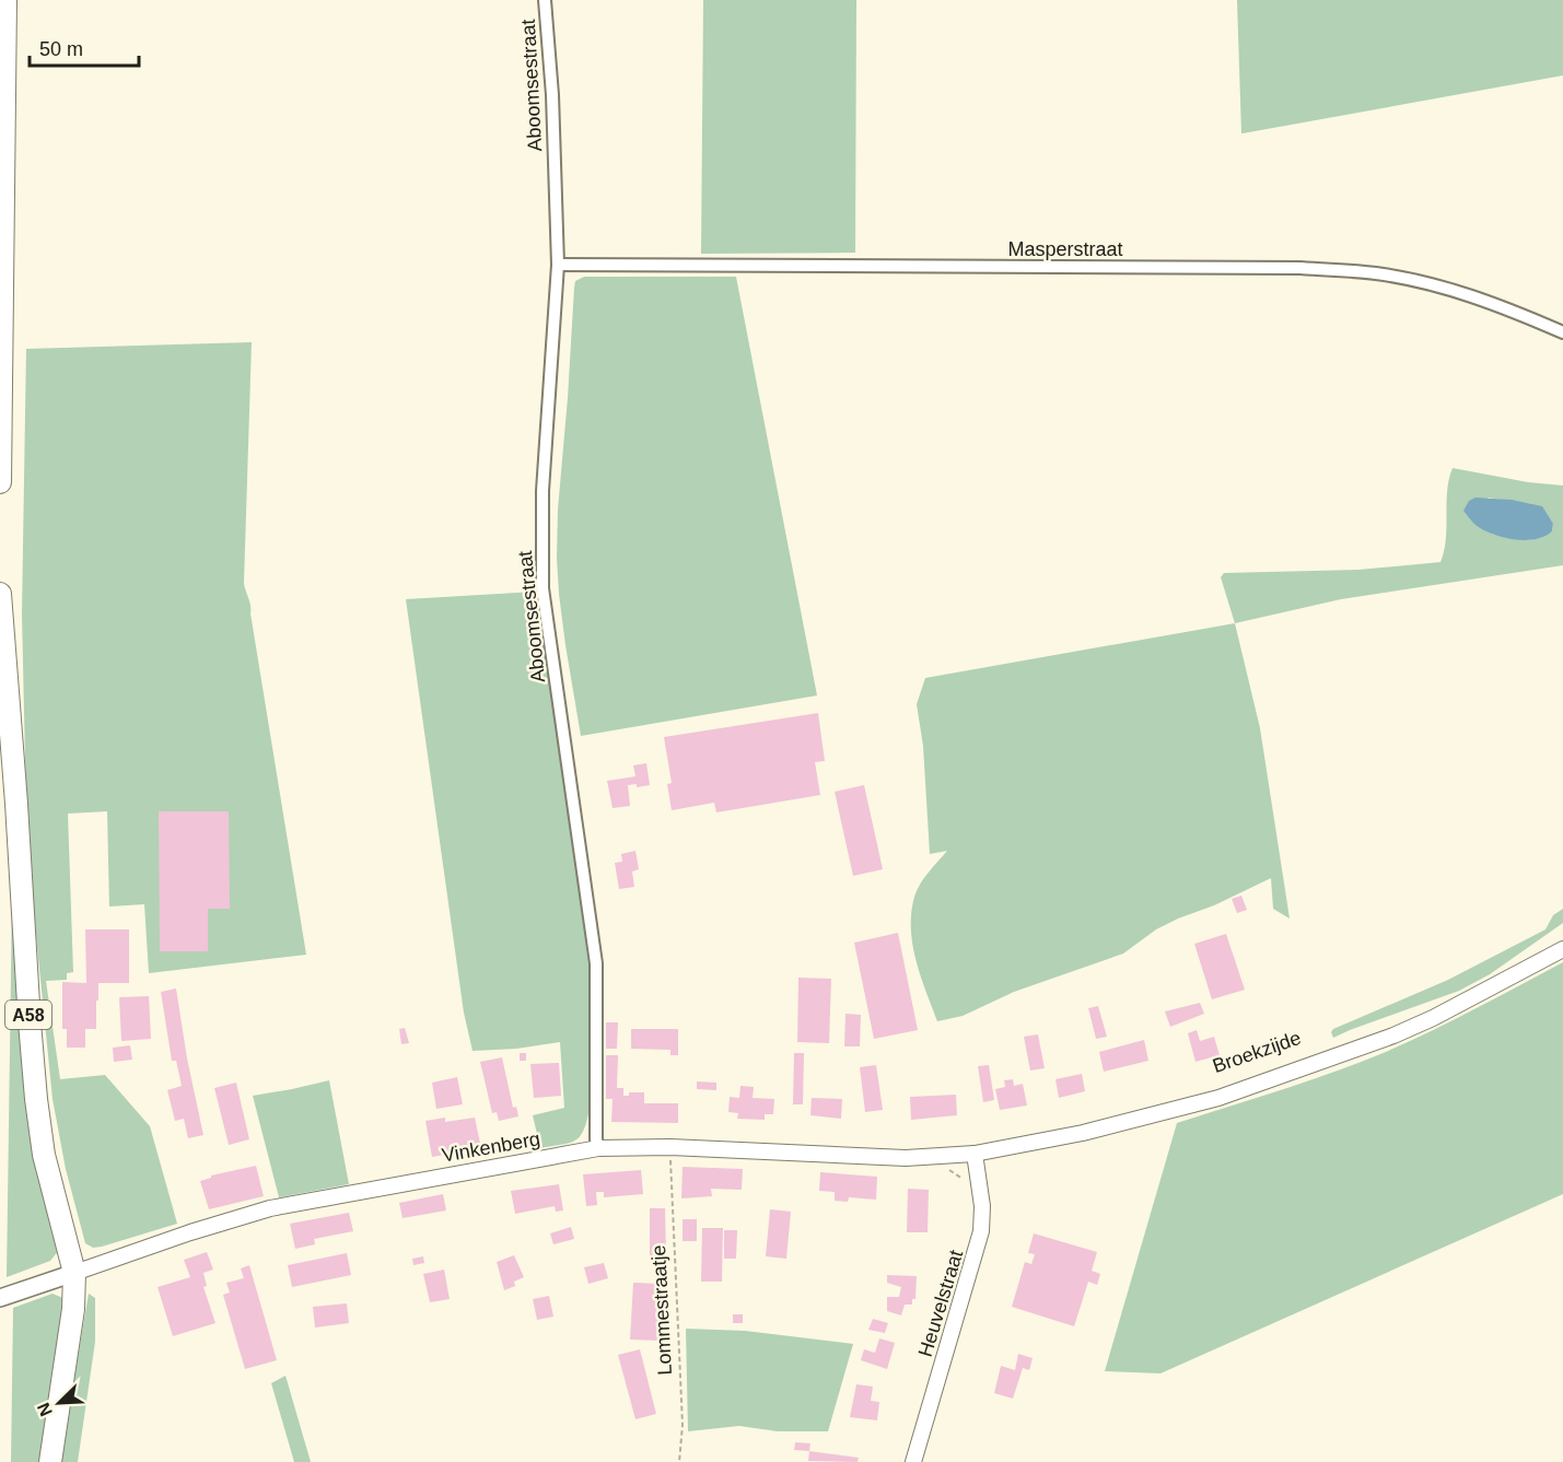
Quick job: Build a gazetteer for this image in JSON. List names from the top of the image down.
{
  "streets": {
    "highway": ["A58"],
    "main road": ["Vinkenberg"],
    "street": [
      "Aboomsestraat",
      "Masperstraat",
      "Broekzijde",
      "Heuvelstraat"
    ],
    "path": ["Lommestraatje"]
  },
  "crossings": [
    ["Aboomsestraat", "Masperstraat"],
    ["Aboomsestraat", "Vinkenberg"],
    ["A58", "Vinkenberg"],
    ["Broekzijde", "Vinkenberg"],
    ["Broekzijde", "Heuvelstraat"],
    ["Vinkenberg", "Heuvelstraat"]
  ],
  "scale_bar": "50 m",
  "north": "bottom left"
}
